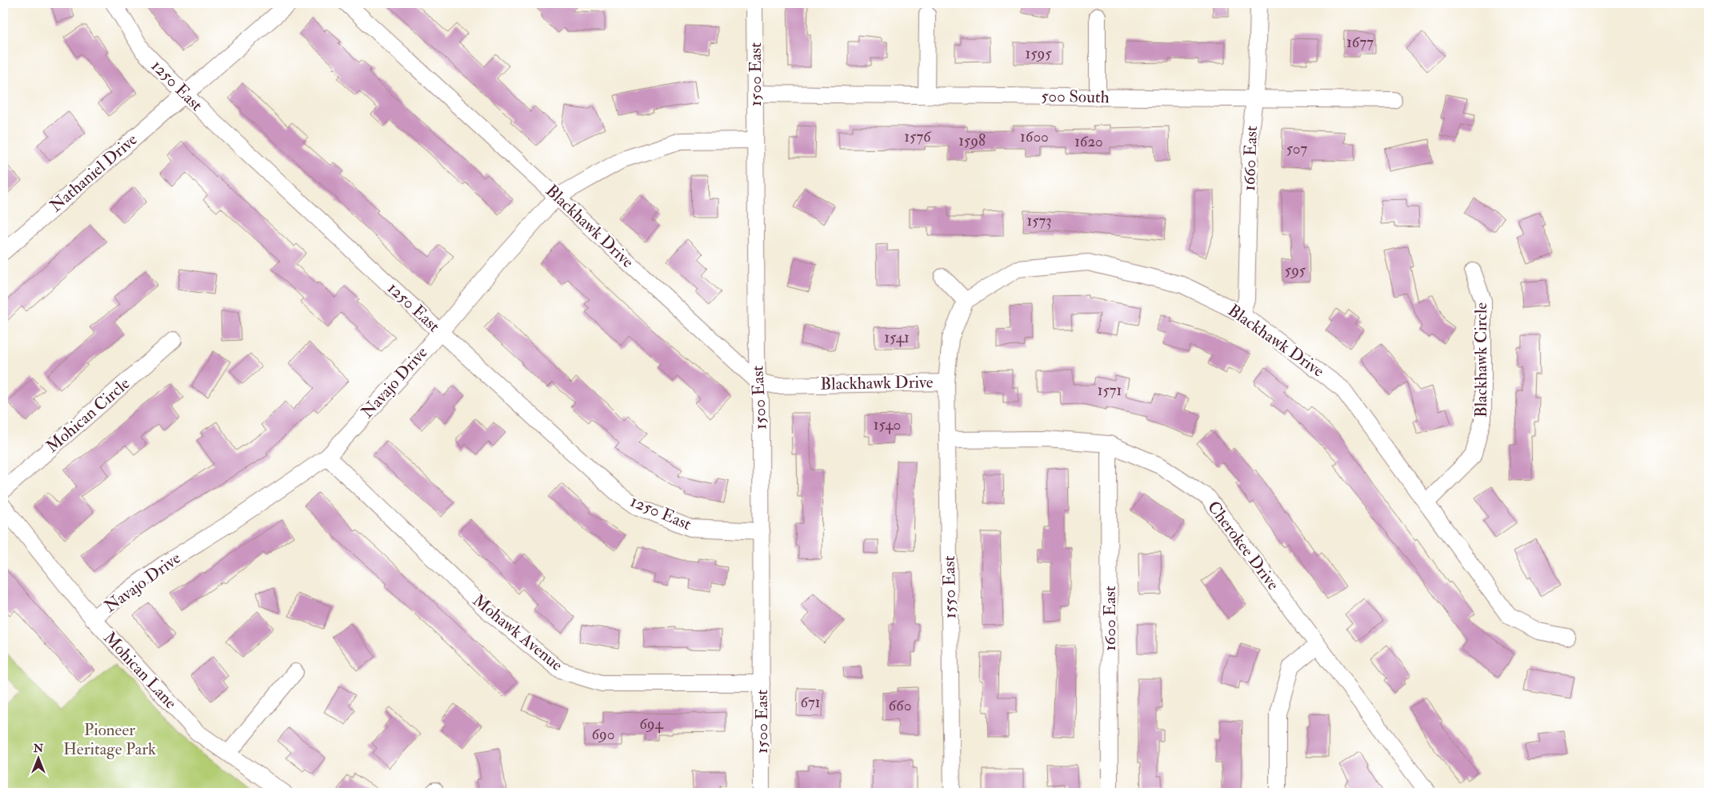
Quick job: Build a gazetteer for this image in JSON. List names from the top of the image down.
{
  "streets": {
    "street": [
      "1500 East",
      "1250 East",
      "500 South",
      "1660 East",
      "Nathaniel Drive",
      "Blackhawk Drive",
      "Blackhawk Circle",
      "Navajo Drive",
      "Mohican Circle",
      "Cherokee Drive",
      "1550 East",
      "1600 East",
      "Mohawk Avenue",
      "Mohican Lane"
    ]
  },
  "crossings": [
    ["1500 East", "1250 East"],
    ["1500 East", "500 South"],
    ["1500 East", "Blackhawk Drive"],
    ["1500 East", "Navajo Drive"],
    ["1500 East", "Mohawk Avenue"],
    ["1250 East", "Nathaniel Drive"],
    ["1250 East", "Navajo Drive"],
    ["500 South", "1660 East"],
    ["1660 East", "Blackhawk Drive"],
    ["Blackhawk Drive", "Blackhawk Circle"],
    ["Blackhawk Drive", "Navajo Drive"],
    ["Blackhawk Drive", "1550 East"],
    ["Navajo Drive", "Mohawk Avenue"],
    ["Navajo Drive", "Mohican Lane"],
    ["Cherokee Drive", "1550 East"],
    ["Cherokee Drive", "1600 East"]
  ],
  "parks": ["Pioneer Heritage Park"],
  "house_numbers": [
    "1677",
    "1595",
    "1576",
    "1600",
    "1598",
    "1620",
    "507",
    "1573",
    "595",
    "1541",
    "1571",
    "1540",
    "671",
    "660",
    "694",
    "690"
  ],
  "north": "top"
}
